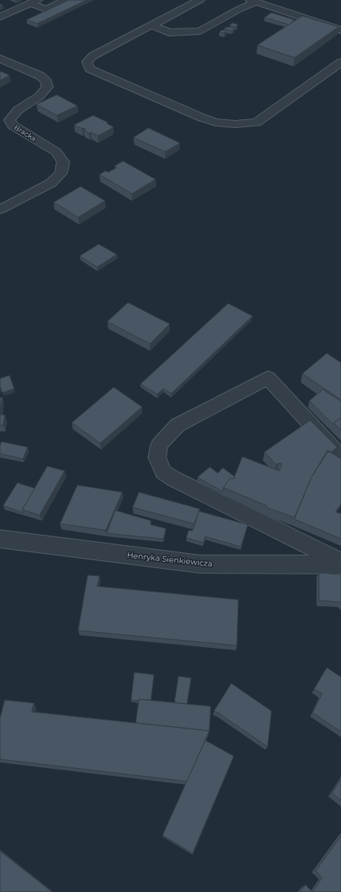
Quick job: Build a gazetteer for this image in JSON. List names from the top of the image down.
{
  "streets": {
    "street": ["Bracka", "Henryka Sienkiewicza"]
  }
}
